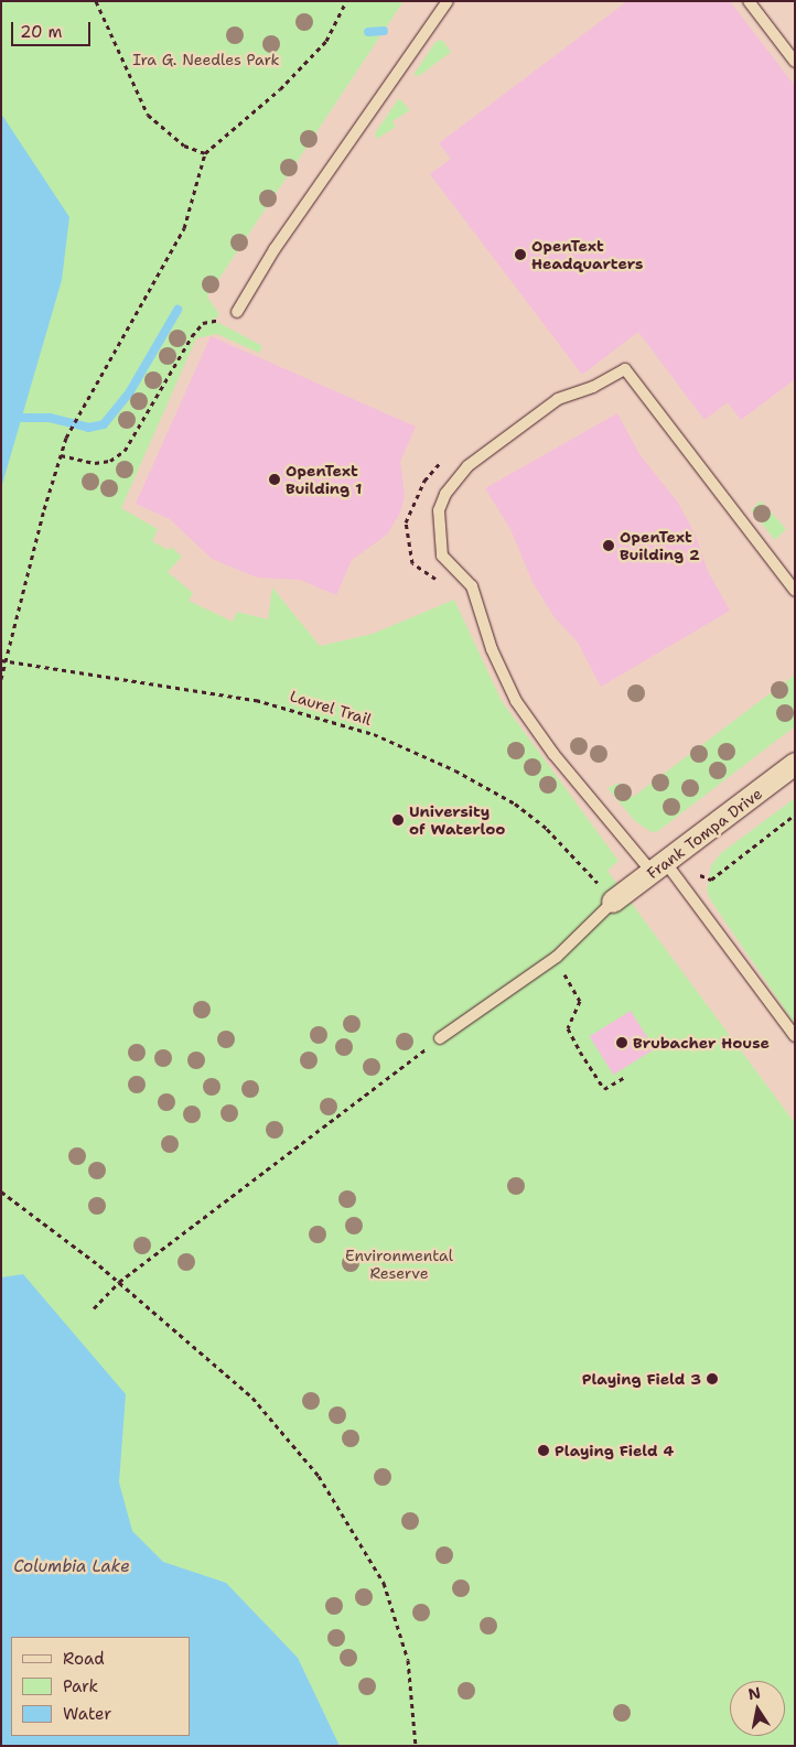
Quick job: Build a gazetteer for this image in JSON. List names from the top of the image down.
{
  "streets": {
    "street": ["Frank Tompa Drive"],
    "path": ["Laurel Trail"]
  },
  "crossings": [
    ["Laurel Trail", "Frank Tompa Drive"]
  ],
  "water": ["Columbia Lake"],
  "parks": ["Ira G. Needles Park", "Environmental Reserve"],
  "places": [
    "OpenText Headquarters",
    "OpenText Building 1",
    "OpenText Building 2",
    "University of Waterloo",
    "Brubacher House",
    "Playing Field 3",
    "Playing Field 4"
  ],
  "legend": ["Road", "Park", "Water"],
  "scale_bar": "20 m",
  "north": "top"
}
